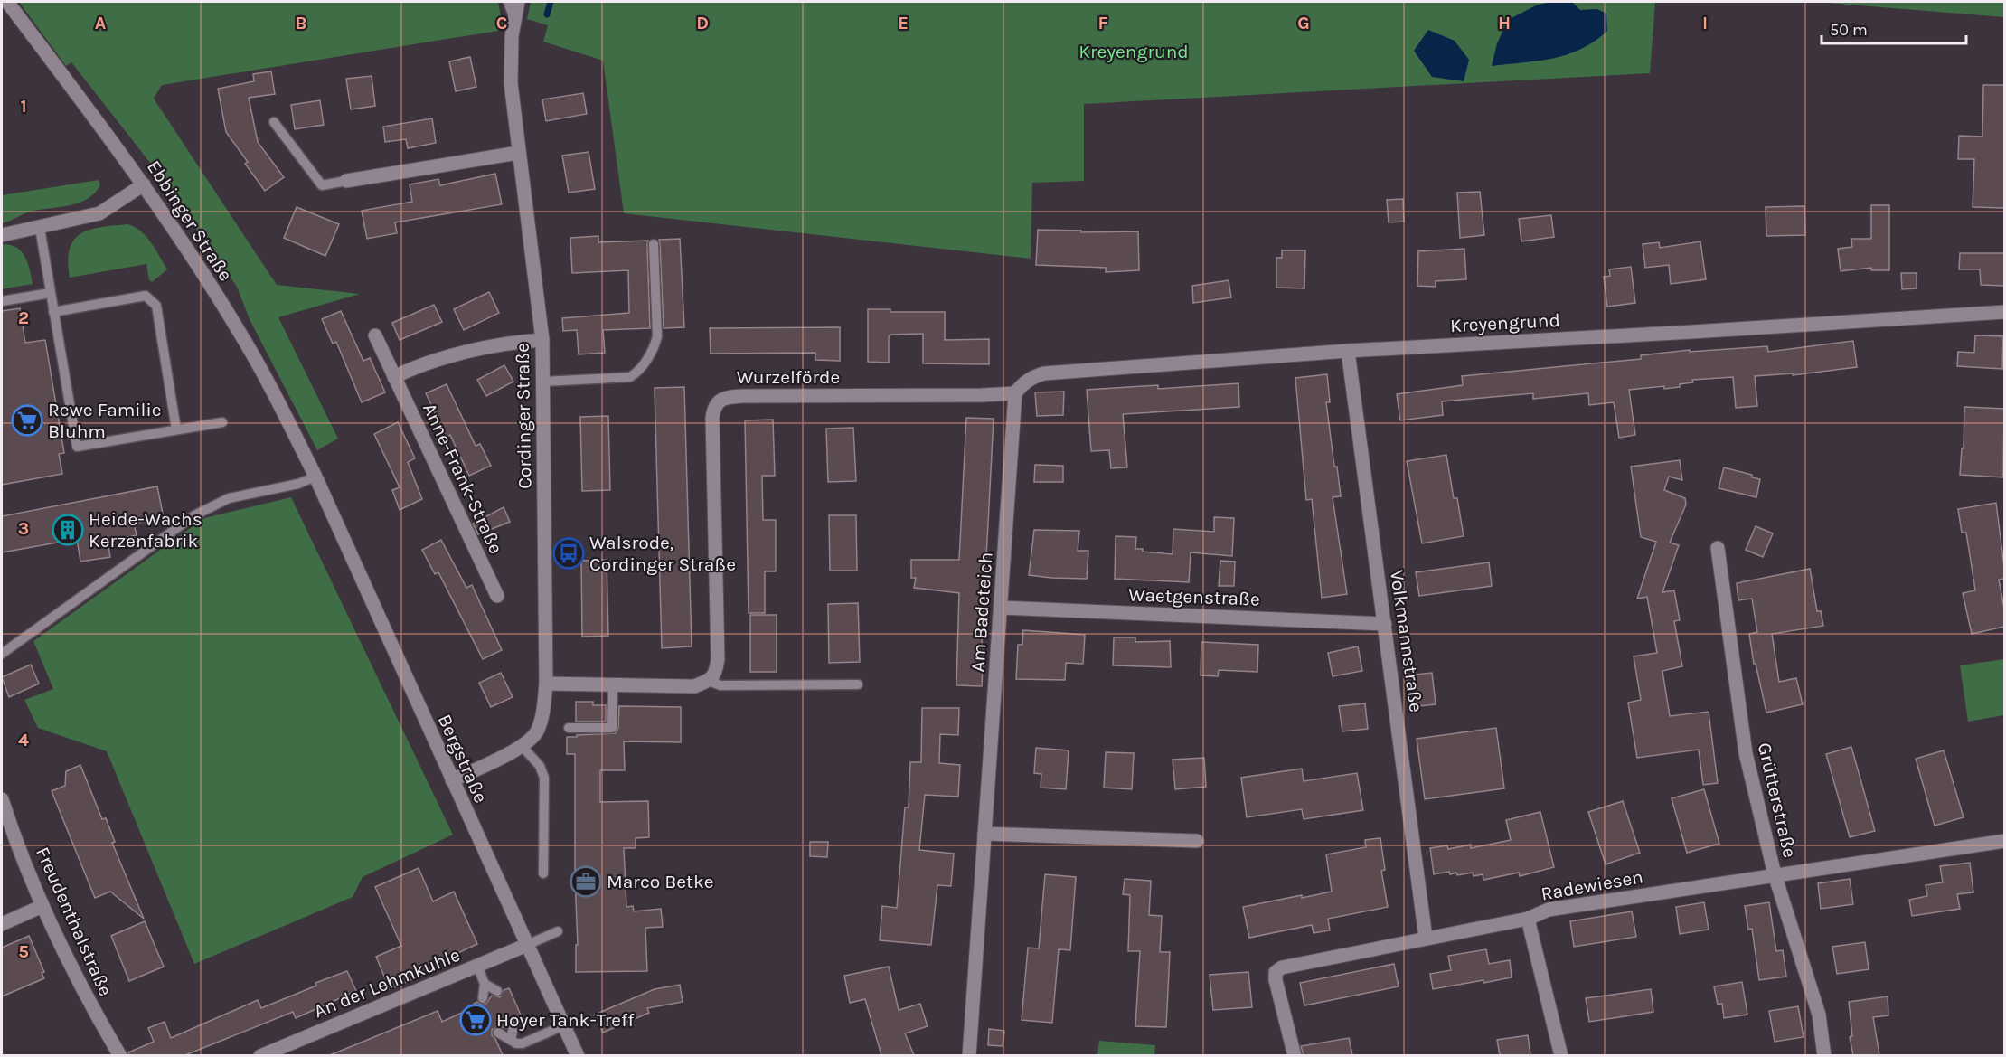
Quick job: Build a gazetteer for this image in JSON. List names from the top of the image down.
{
  "streets": {
    "street": [
      "Ebbinger Straße",
      "Kreyengrund",
      "Wurzelförde",
      "Cordinger Straße",
      "Anne-Frank-Straße",
      "Waetgenstraße",
      "Am Badeteich",
      "Volkmannstraße",
      "Bergstraße",
      "Grütterstraße",
      "Radewiesen",
      "Freudenthalstraße",
      "An der Lehmkuhle"
    ]
  },
  "crossings": [
    ["Ebbinger Straße", "Bergstraße"],
    ["Kreyengrund", "Wurzelförde"],
    ["Kreyengrund", "Am Badeteich"],
    ["Kreyengrund", "Volkmannstraße"],
    ["Wurzelförde", "Am Badeteich"],
    ["Cordinger Straße", "Bergstraße"],
    ["Waetgenstraße", "Am Badeteich"],
    ["Waetgenstraße", "Volkmannstraße"],
    ["Volkmannstraße", "Radewiesen"],
    ["Bergstraße", "An der Lehmkuhle"],
    ["Grütterstraße", "Radewiesen"]
  ],
  "parks": ["Kreyengrund"],
  "places": {
    "supermarket": ["Rewe Familie Bluhm", "Hoyer Tank-Treff"],
    "building": ["Heide-Wachs Kerzenfabrik"],
    "bus stop": ["Walsrode, Cordinger Straße"],
    "office": ["Marco Betke"]
  },
  "scale_bar": "50 m",
  "grid": {
    "columns": [
      "A",
      "B",
      "C",
      "D",
      "E",
      "F",
      "G",
      "H",
      "I"
    ],
    "rows": [
      "1",
      "2",
      "3",
      "4",
      "5"
    ]
  }
}
